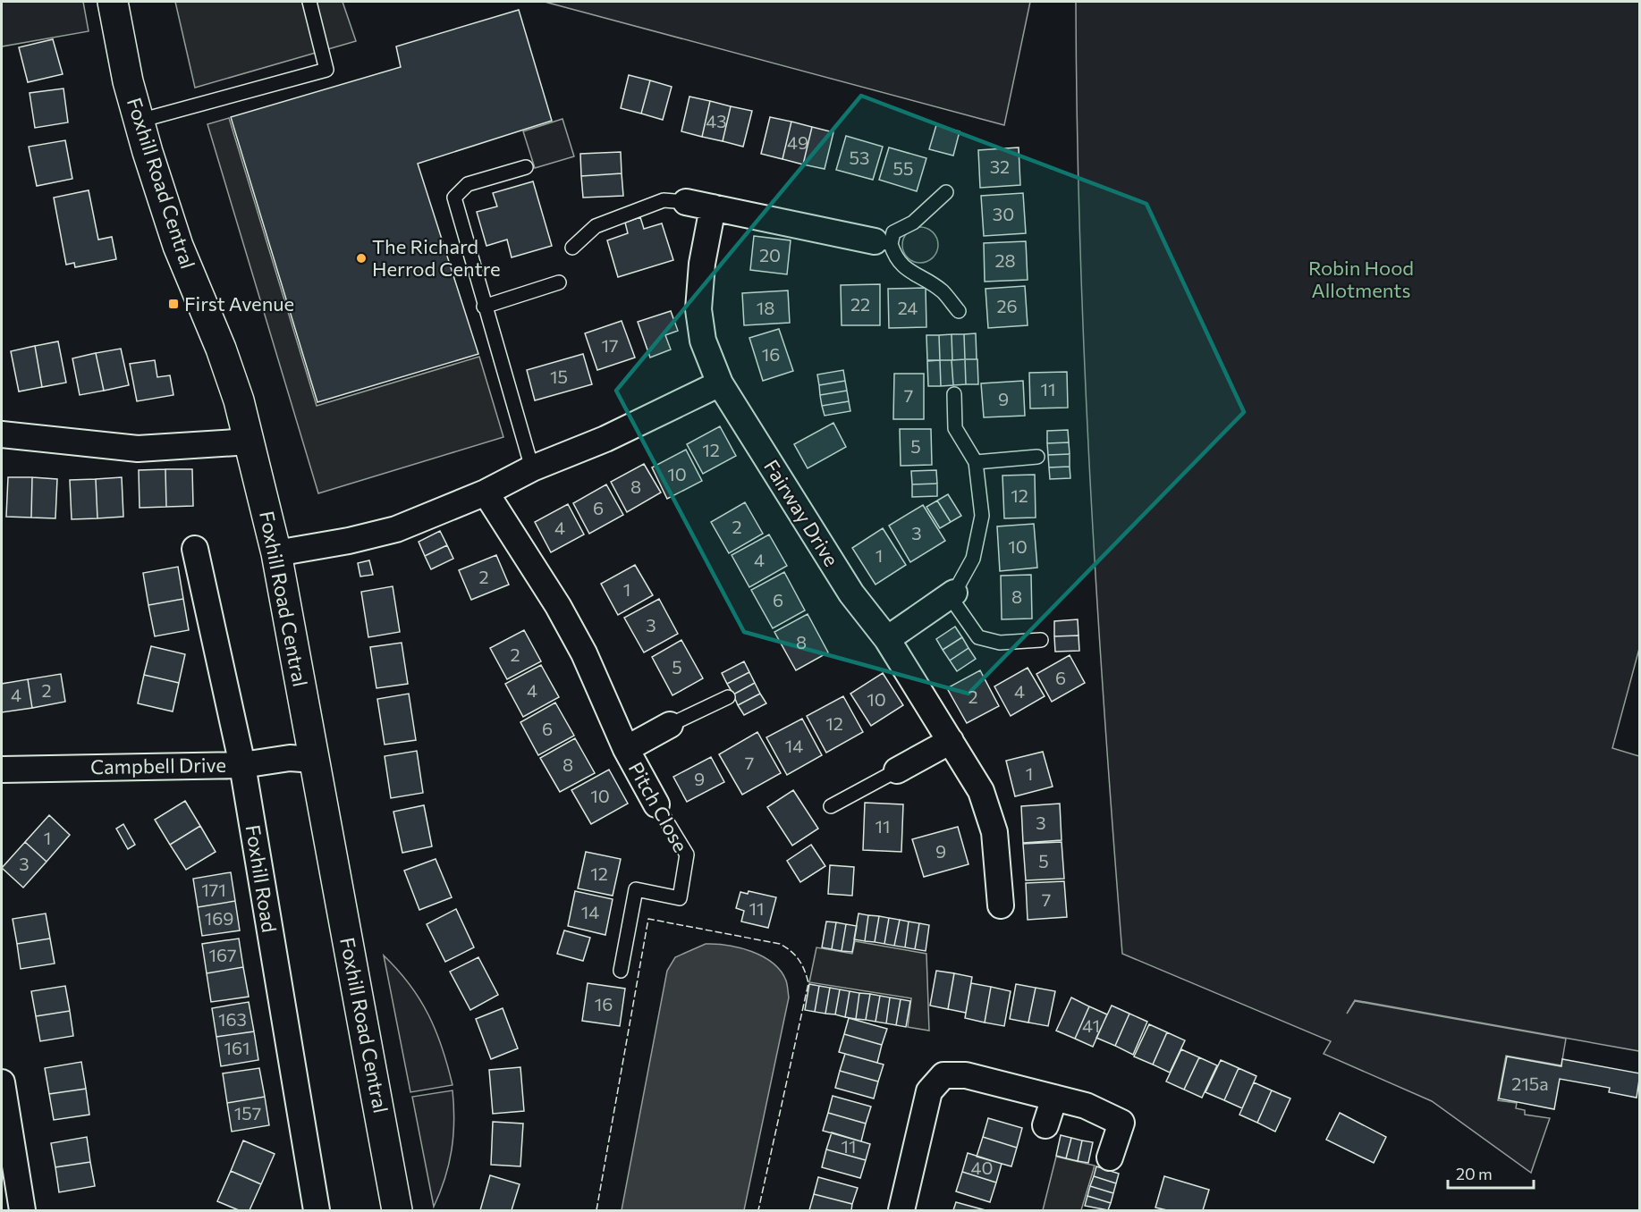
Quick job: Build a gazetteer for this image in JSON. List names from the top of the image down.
{
  "streets": {
    "street": [
      "Foxhill Road Central",
      "Fairway Drive",
      "Campbell Drive",
      "Pitch Close",
      "Foxhill Road"
    ]
  },
  "crossings": [
    ["Foxhill Road Central", "Campbell Drive"],
    ["Campbell Drive", "Foxhill Road"]
  ],
  "parks": ["Robin Hood Allotments"],
  "places": {
    "other": ["The Richard Herrod Centre"],
    "transit": ["First Avenue"]
  },
  "house_numbers": [
    "43",
    "49",
    "53",
    "32",
    "55",
    "30",
    "20",
    "28",
    "22",
    "26",
    "18",
    "24",
    "17",
    "16",
    "15",
    "11",
    "7",
    "9",
    "5",
    "12",
    "10",
    "8",
    "12",
    "6",
    "2",
    "4",
    "3",
    "10",
    "1",
    "4",
    "2",
    "1",
    "8",
    "6",
    "3",
    "8",
    "2",
    "5",
    "6",
    "2",
    "4",
    "4",
    "4",
    "2",
    "10",
    "12",
    "6",
    "14",
    "7",
    "8",
    "1",
    "9",
    "10",
    "3",
    "11",
    "1",
    "9",
    "5",
    "3",
    "12",
    "171",
    "7",
    "11",
    "14",
    "169",
    "167",
    "16",
    "163",
    "41",
    "161",
    "215a",
    "157",
    "11",
    "40"
  ],
  "scale_bar": "20 m"
}
